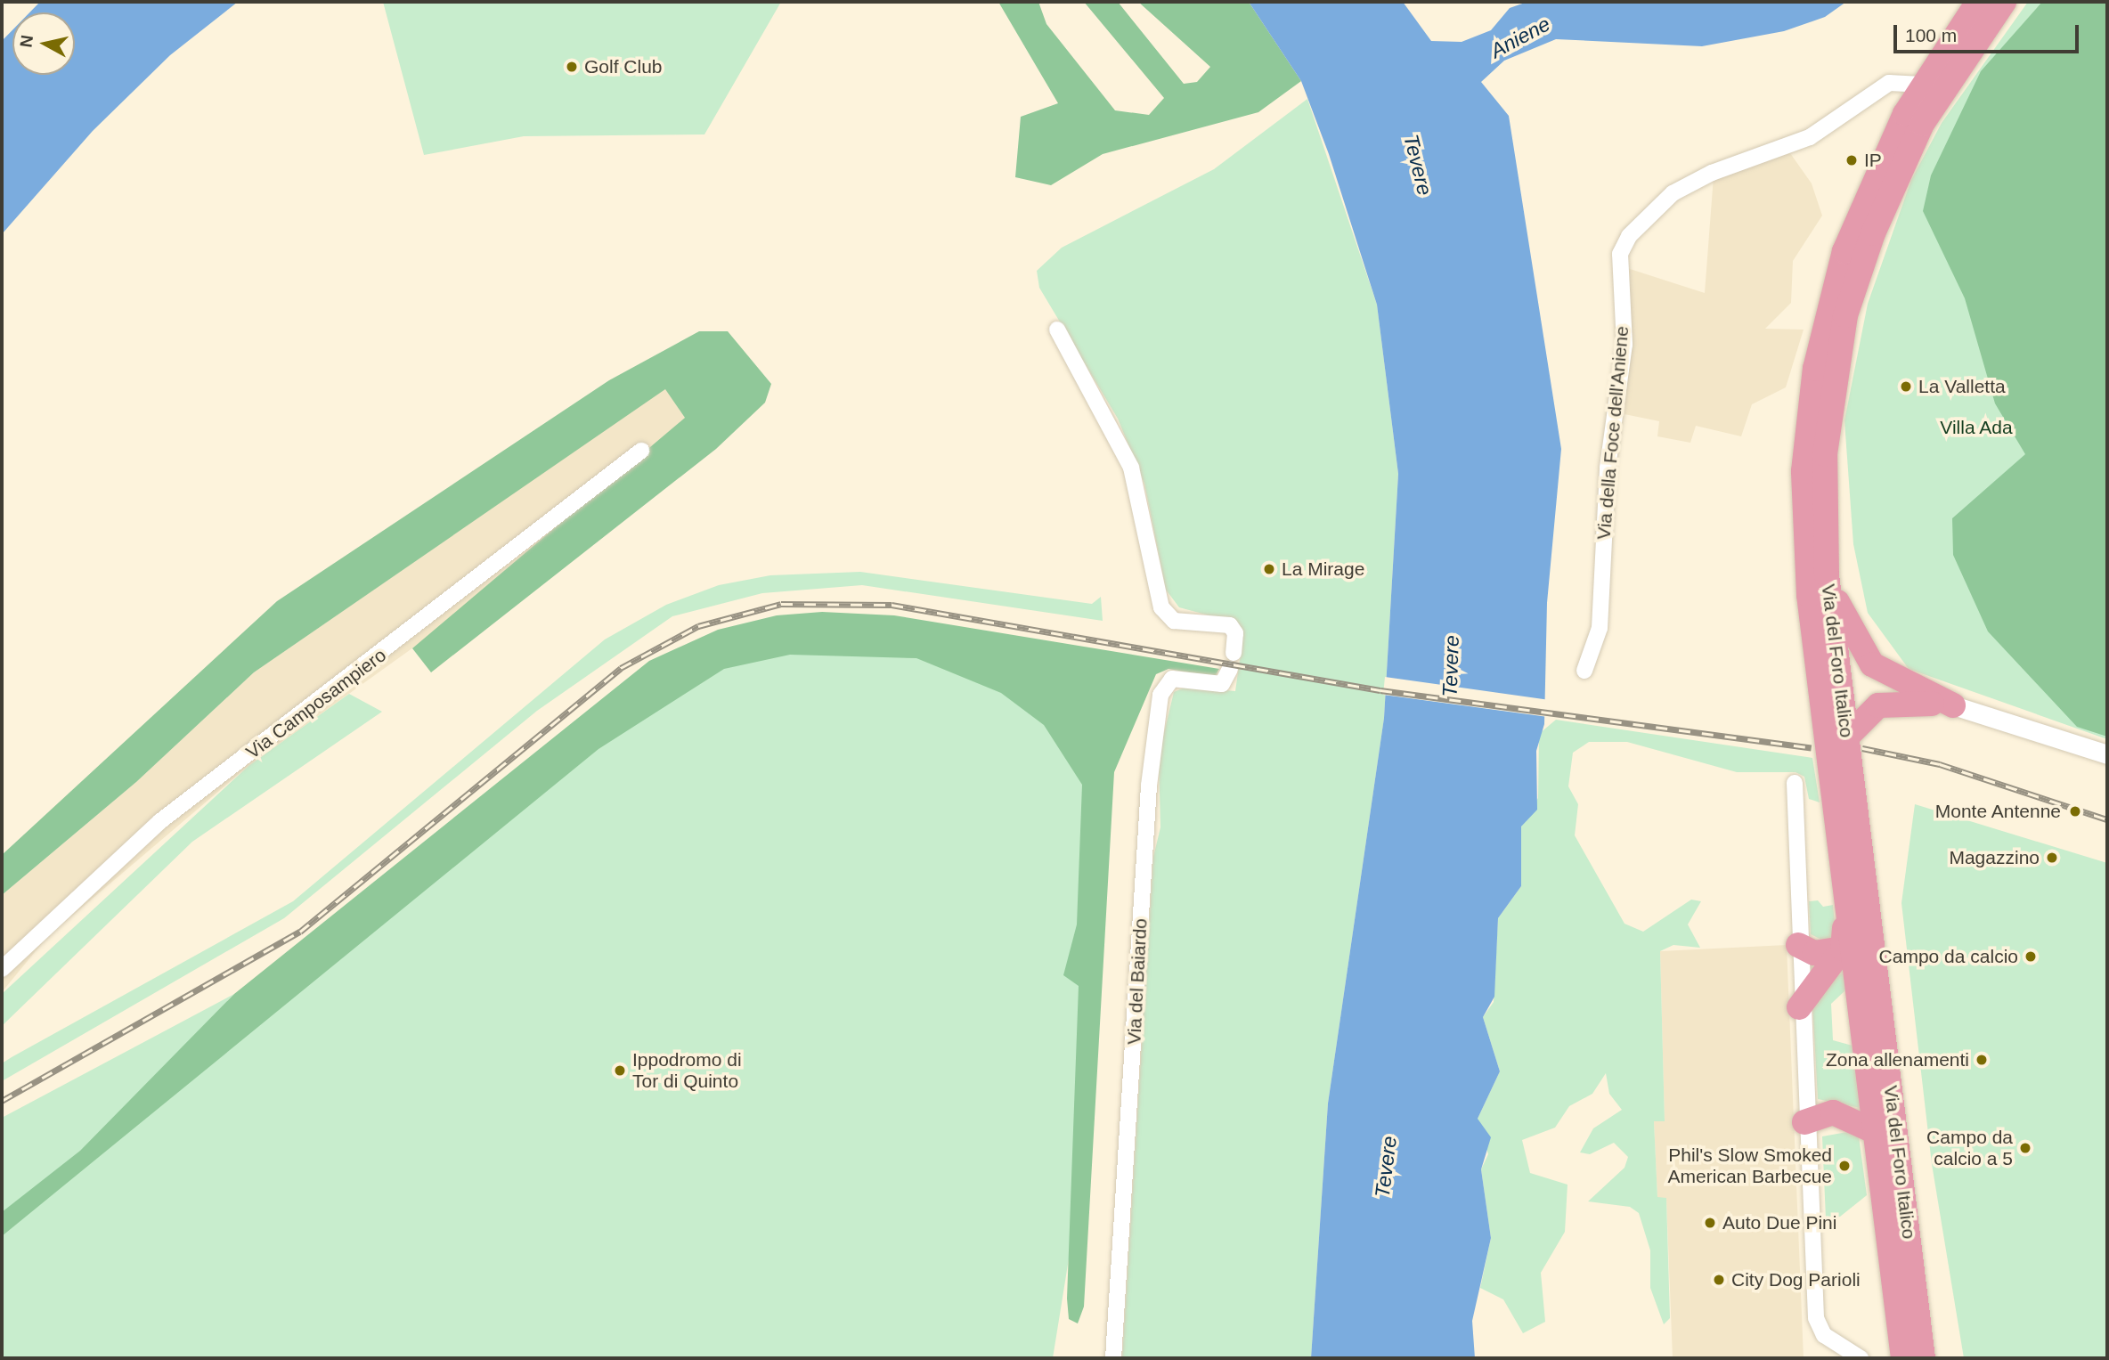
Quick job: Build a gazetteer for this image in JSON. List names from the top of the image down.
{
  "streets": {
    "highway": ["Via del Foro Italico"],
    "street": ["Via della Foce dell'Aniene", "Via Camposampiero", "Via del Baiardo"]
  },
  "crossings": [
    ["Via della Foce dell'Aniene", "Via del Foro Italico"]
  ],
  "water": ["Aniene", "Tevere"],
  "parks": ["Villa Ada"],
  "places": [
    "Golf Club",
    "IP",
    "La Valletta",
    "La Mirage",
    "Monte Antenne",
    "Magazzino",
    "Campo da calcio",
    "Zona allenamenti",
    "Ippodromo di Tor di Quinto",
    "Campo da calcio a 5",
    "Phil's Slow Smoked American Barbecue",
    "Auto Due Pini",
    "City Dog Parioli"
  ],
  "scale_bar": "100 m",
  "north": "left"
}
